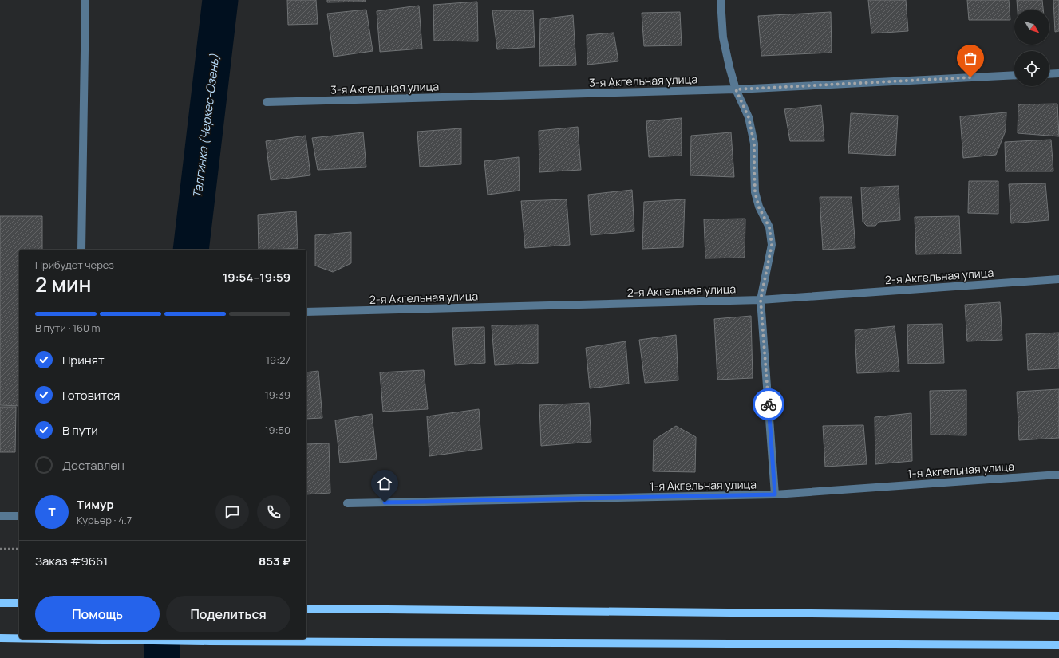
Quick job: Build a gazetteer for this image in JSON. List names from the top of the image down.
{
  "streets": {
    "street": ["3-я Акгельная улица", "2-я Акгельная улица", "1-я Акгельная улица"]
  },
  "water": ["Талгинка (Черкес-Озень)"],
  "north": "bottom right",
  "page": {
    "heading": ["2 мин", "Прибудет через", "19:54–19:59"],
    "panel": [
      "Тимур",
      "Курьер · 4.7",
      "Заказ #9661",
      "853 ₽"
    ],
    "bar": "В пути · 160 m",
    "list": [
      ["Принят", "19:27"],
      ["Готовится", "19:39"],
      ["В пути", "19:50"],
      "Доставлен"
    ],
    "round": "Т",
    "buttons": ["Помощь", "Поделиться"]
  }
}
